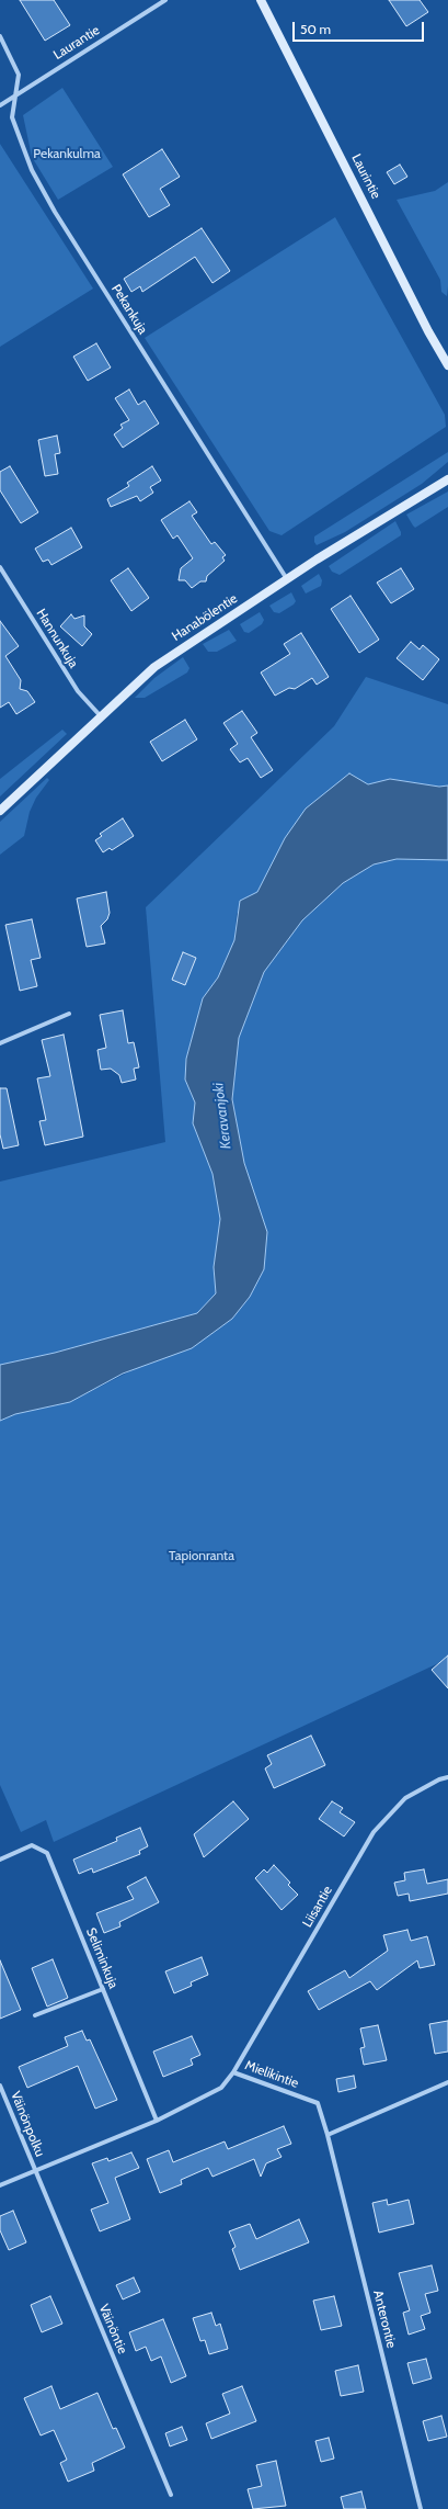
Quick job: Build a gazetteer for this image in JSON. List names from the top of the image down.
{
  "streets": {
    "street": [
      "Laurantie",
      "Laurintie",
      "Pekankuja",
      "Hanabölentie",
      "Hannunkuja",
      "Liisantie",
      "Seliminkuja",
      "Mielikintie",
      "Väinönpolku",
      "Anterontie",
      "Väinöntie"
    ]
  },
  "crossings": [
    ["Laurantie", "Pekankuja"],
    ["Pekankuja", "Hanabölentie"],
    ["Hanabölentie", "Hannunkuja"],
    ["Liisantie", "Mielikintie"],
    ["Seliminkuja", "Mielikintie"],
    ["Mielikintie", "Väinönpolku"],
    ["Mielikintie", "Anterontie"],
    ["Mielikintie", "Väinöntie"],
    ["Väinönpolku", "Väinöntie"]
  ],
  "water": ["Keravanjoki"],
  "parks": ["Pekankulma", "Tapionranta"],
  "scale_bar": "50 m"
}
